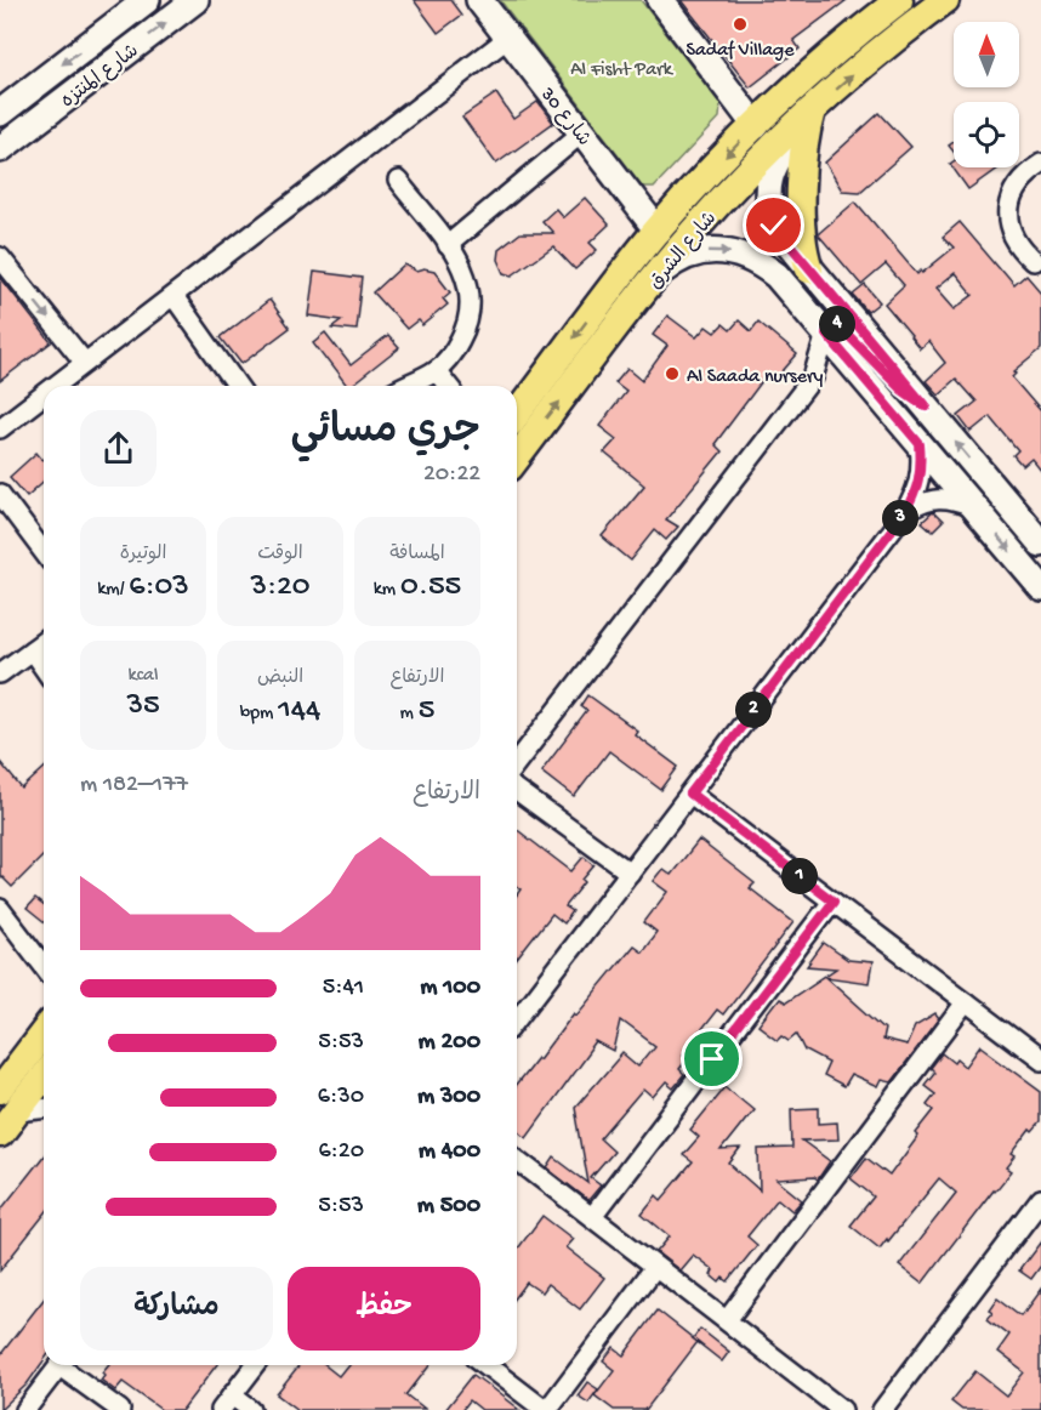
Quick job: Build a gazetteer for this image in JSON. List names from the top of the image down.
{
  "streets": {
    "main road": ["شارع الشرق"],
    "street": ["شارع المنتزه", "شارع 30"]
  },
  "crossings": [
    ["شارع 30", "شارع الشرق"]
  ],
  "parks": ["Al Fisht Park"],
  "places": ["Sadaf Village", "Al Saada nursery"],
  "north": "top",
  "page": {
    "pins": [
      "4",
      "3",
      "2",
      "1"
    ],
    "heading": ["جري مسائي", "20:22"],
    "stats": [
      ["المسافة", "0.55 km"],
      ["الوقت", "3:20"],
      ["الوتيرة", "6:03 /km"],
      ["الارتفاع", "5 m"],
      ["النبض", "144 bpm"],
      ["kcal", "35"]
    ],
    "chart": ["الارتفاع", "177–182 m"],
    "list": [
      {
        "name": "100 m",
        "note": "5:41"
      },
      {
        "name": "200 m",
        "note": "5:53"
      },
      {
        "name": "300 m",
        "note": "6:30"
      },
      {
        "name": "400 m",
        "note": "6:20"
      },
      {
        "name": "500 m",
        "note": "5:53"
      }
    ],
    "buttons": ["حفظ", "مشاركة"]
  }
}
